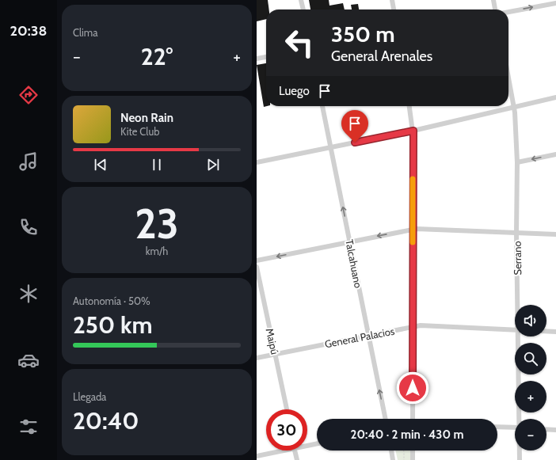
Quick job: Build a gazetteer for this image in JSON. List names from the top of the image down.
{
  "streets": {
    "street": [
      "Serrano",
      "Talcahuano",
      "General Palacios",
      "Maipú"
    ]
  },
  "crossings": [
    ["Talcahuano", "General Palacios"],
    ["General Palacios", "Maipú"]
  ],
  "page": {
    "tabs": "20:38",
    "tile": [
      "Clima",
      ["23", "km/h"],
      ["Autonomía · 50%", "250 km"],
      ["Llegada", "20:40"]
    ],
    "turn": ["350 m", "General Arenales"],
    "heat": ["−", "22°", "+"],
    "then": "Luego",
    "song": ["Neon Rain", "Kite Club"],
    "map_buttons": ["+", "−"],
    "limit": "30",
    "trip": "20:40 · 2 min · 430 m"
  }
}
